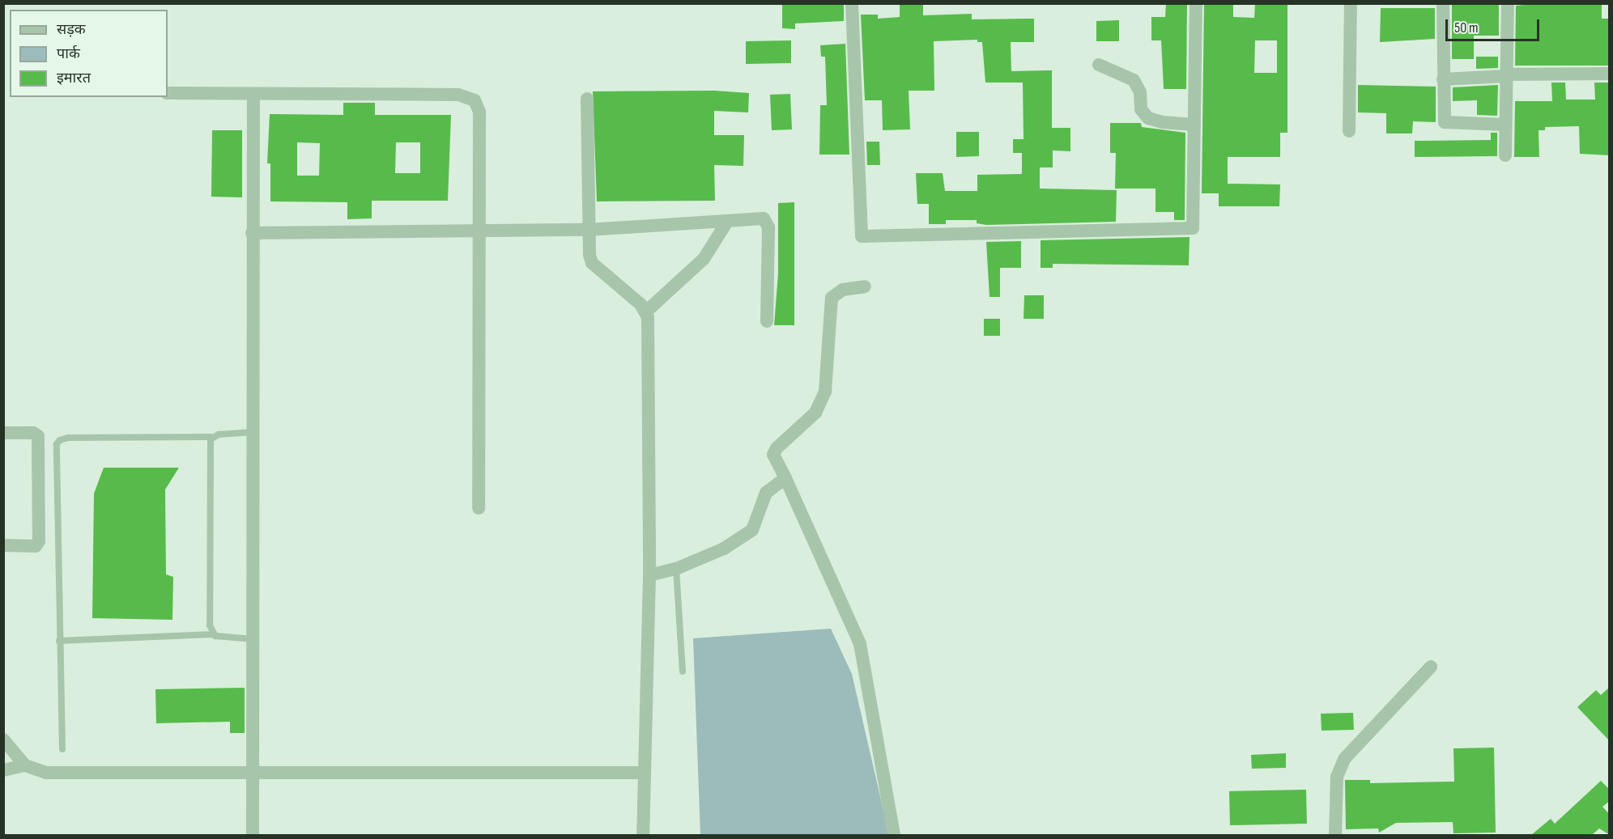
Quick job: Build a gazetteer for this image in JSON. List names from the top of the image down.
{
  "legend": ["सड़क", "पार्क", "इमारत"],
  "scale_bar": "50 m"
}
